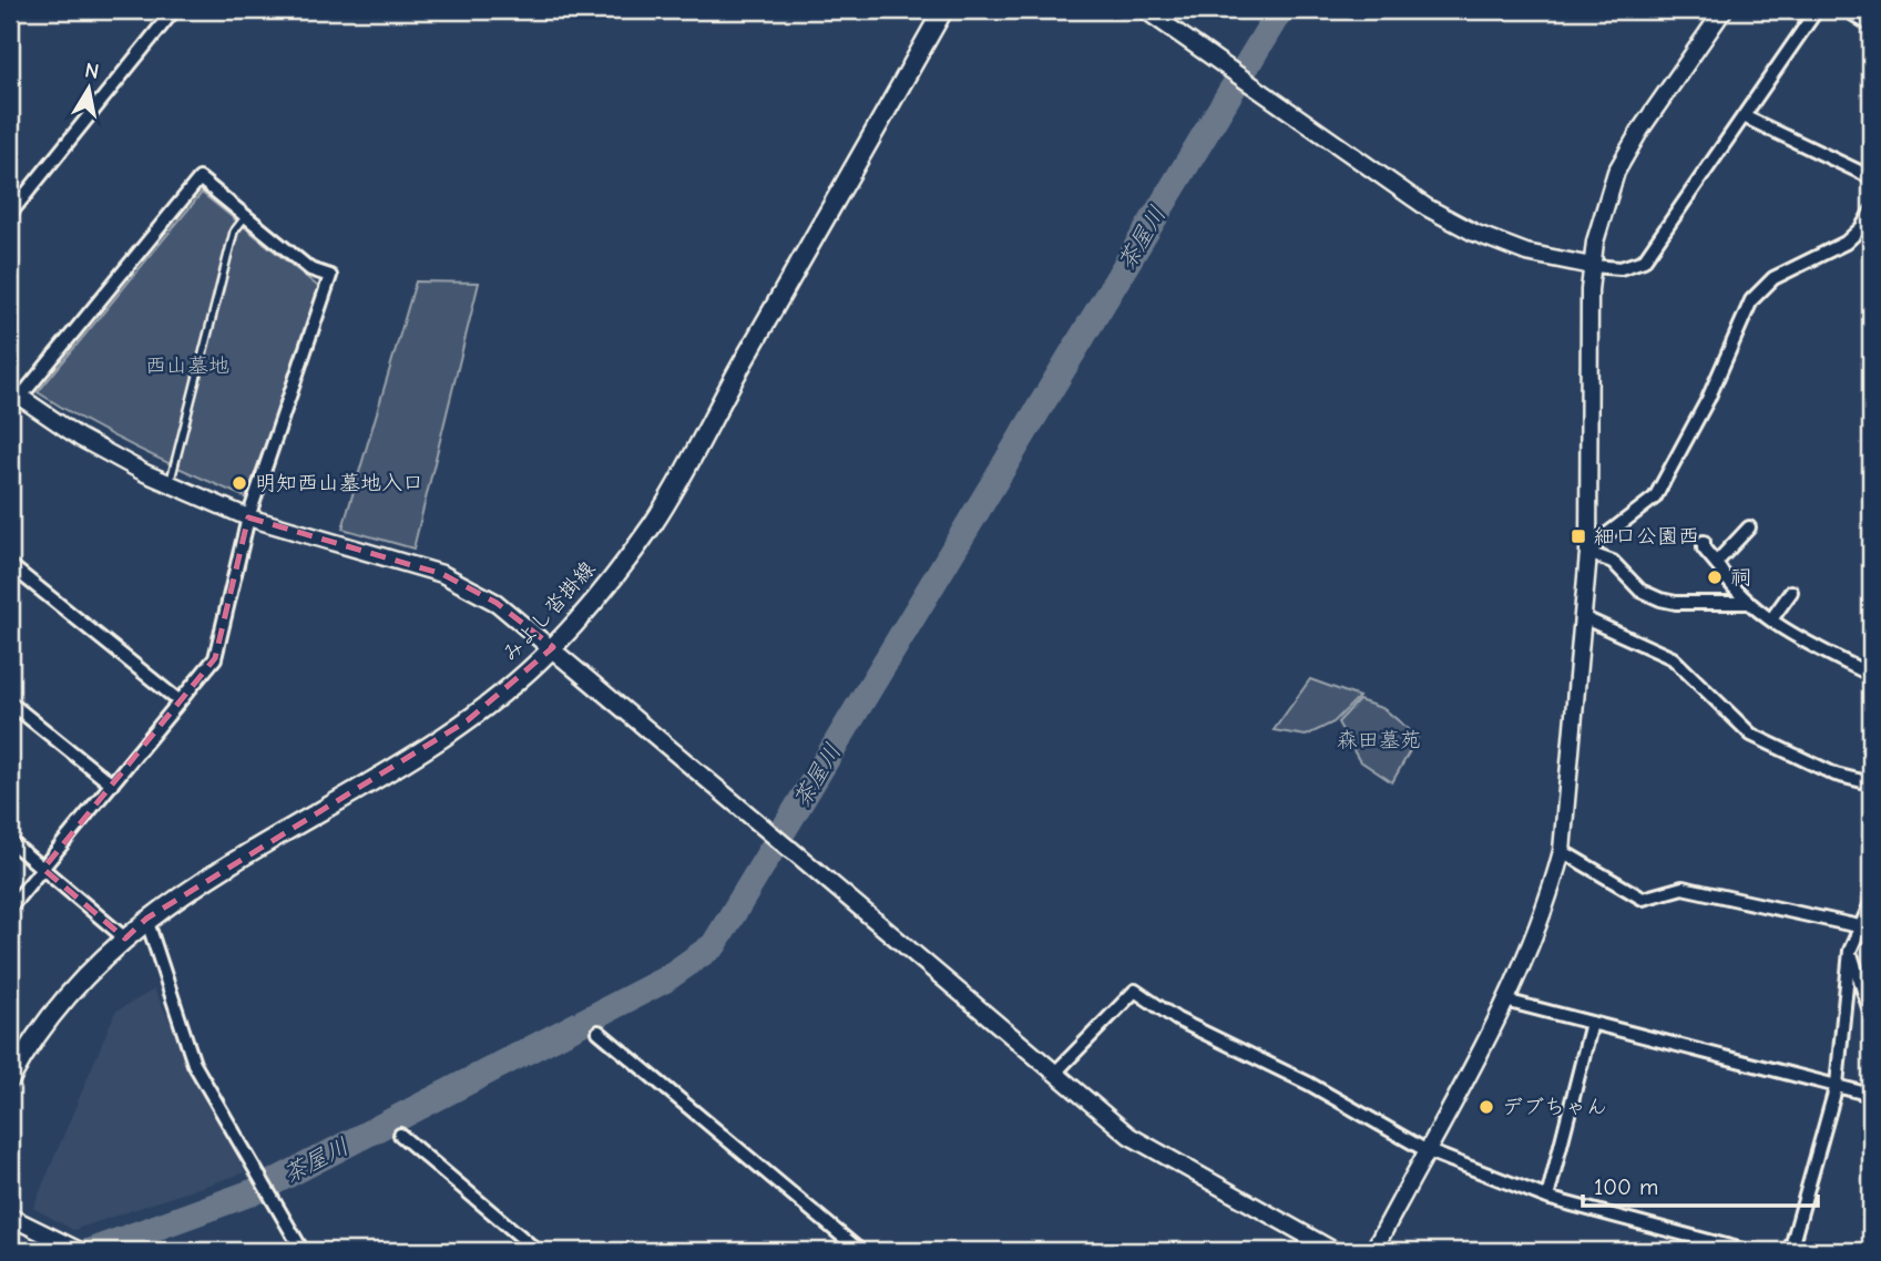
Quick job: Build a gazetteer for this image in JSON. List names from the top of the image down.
{
  "streets": {
    "main road": ["みよし沓掛線"]
  },
  "water": ["茶屋川"],
  "parks": ["西山墓地", "森田墓苑"],
  "places": {
    "other": ["明知西山墓地入口", "祠", "デブちゃん"],
    "transit": ["細口公園西"]
  },
  "scale_bar": "100 m",
  "north": "top"
}
